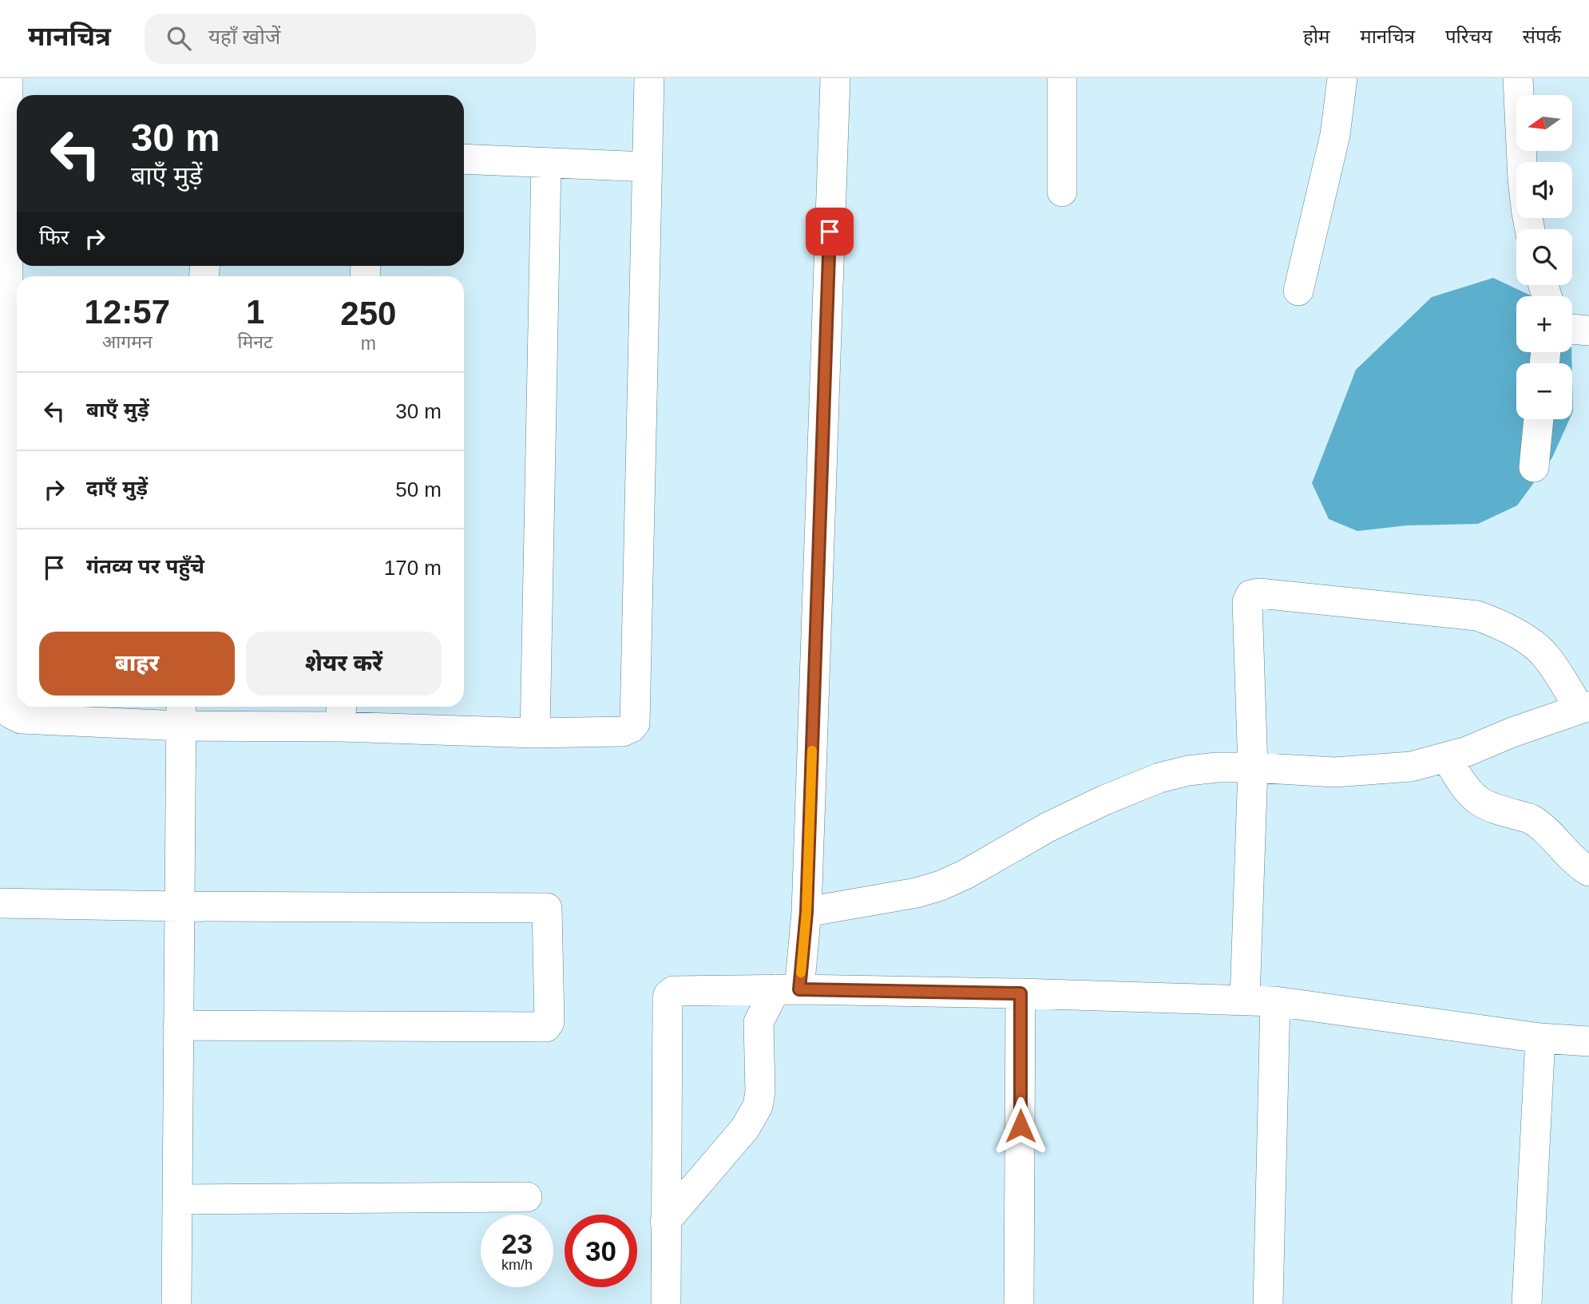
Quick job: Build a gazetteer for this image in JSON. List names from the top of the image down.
{
  "north": "left",
  "page": {
    "header": "मानचित्र",
    "search": "यहाँ खोजें",
    "nav": [
      "होम",
      "मानचित्र",
      "परिचय",
      "संपर्क"
    ],
    "map_buttons": ["+", "−"],
    "turn": ["30 m", "बाएँ मुड़ें"],
    "then": "फिर",
    "eta": [
      "12:57",
      "आगमन",
      "1",
      "मिनट",
      "250",
      "m"
    ],
    "list": [
      {
        "name": "बाएँ मुड़ें",
        "value": "30 m"
      },
      {
        "name": "दाएँ मुड़ें",
        "value": "50 m"
      },
      {
        "name": "गंतव्य पर पहुँचे",
        "value": "170 m"
      }
    ],
    "buttons": ["बाहर", "शेयर करें"],
    "speed": "23 km/h",
    "limit": "30"
  }
}
